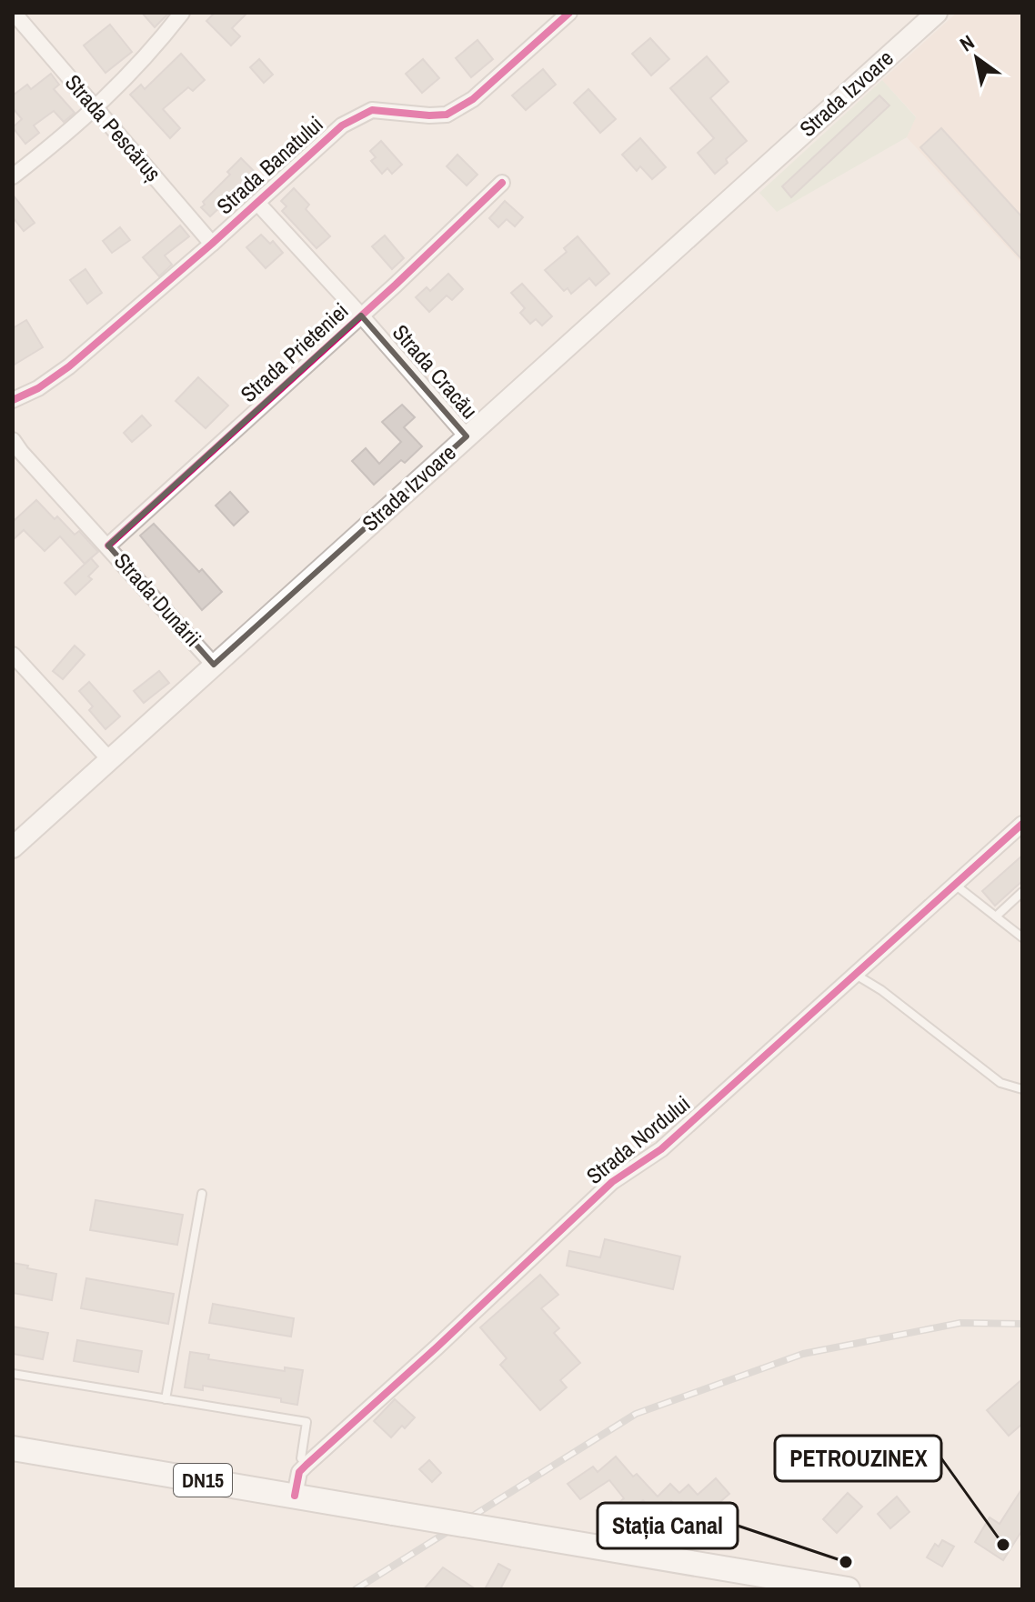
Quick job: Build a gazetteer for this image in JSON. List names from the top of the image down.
{
  "streets": {
    "main road": ["Strada Izvoare", "DN15"],
    "street": [
      "Strada Pescăruș",
      "Strada Banatului",
      "Strada Prieteniei",
      "Strada Cracău",
      "Strada Dunării",
      "Strada Nordului"
    ]
  },
  "crossings": [
    ["Strada Izvoare", "Strada Cracău"],
    ["Strada Izvoare", "Strada Dunării"],
    ["Strada Pescăruș", "Strada Banatului"],
    ["Strada Banatului", "Strada Cracău"],
    ["Strada Prieteniei", "Strada Cracău"],
    ["Strada Prieteniei", "Strada Dunării"],
    ["Strada Nordului", "DN15"]
  ],
  "places": ["PETROUZINEX", "Stația Canal"],
  "north": "top left"
}
